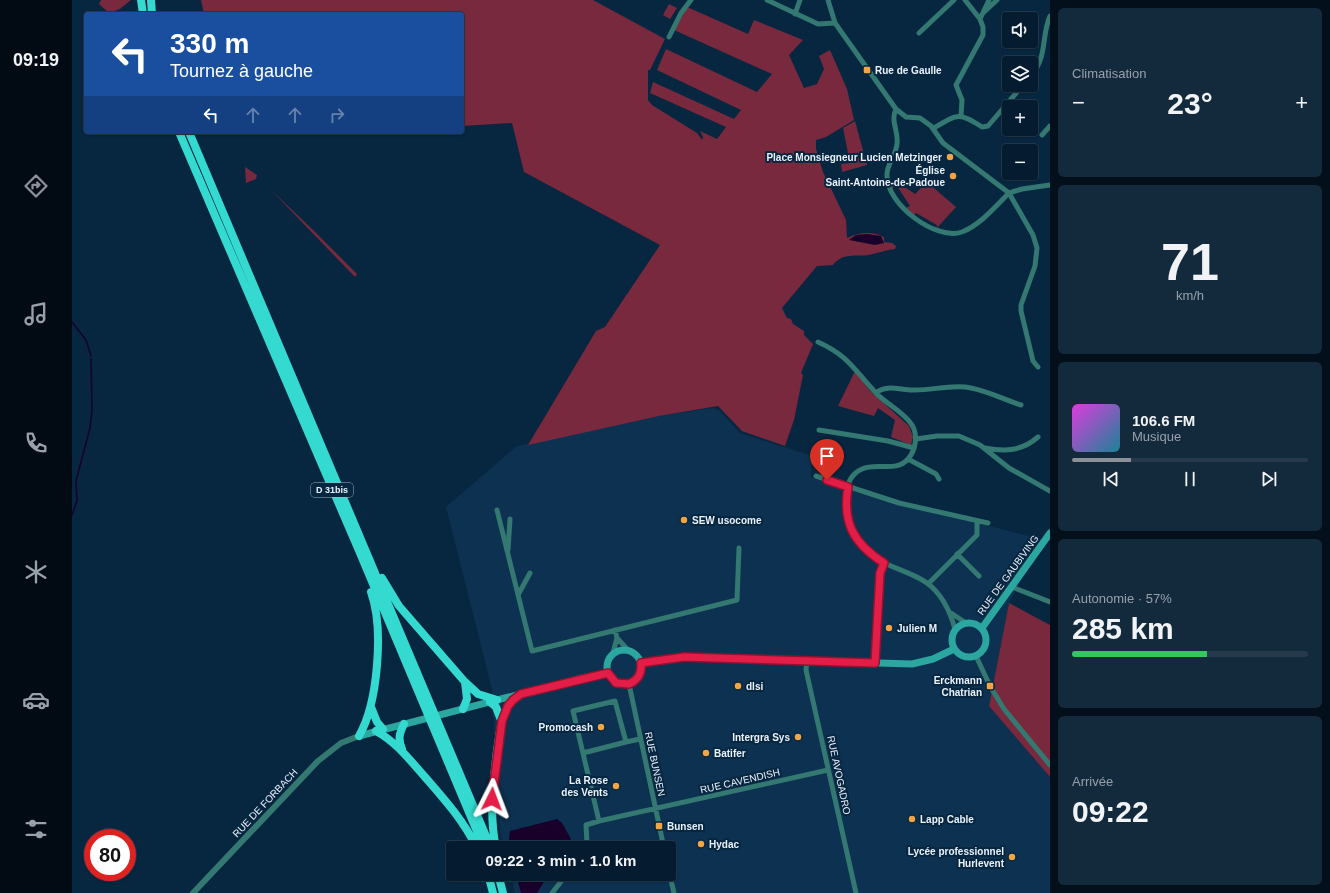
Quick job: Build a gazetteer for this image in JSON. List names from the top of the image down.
{
  "streets": {
    "highway": ["D 31bis"],
    "main road": ["RUE DE GAUBIVING"],
    "street": [
      "RUE BUNSEN",
      "RUE AVOGADRO",
      "RUE CAVENDISH",
      "RUE DE FORBACH"
    ]
  },
  "crossings": [
    ["RUE BUNSEN", "RUE CAVENDISH"],
    ["RUE AVOGADRO", "RUE CAVENDISH"]
  ],
  "places": {
    "transit": ["Rue de Gaulle", "Erckmann Chatrian", "Bunsen"],
    "other": [
      "Place Monsiegneur Lucien Metzinger",
      "Église Saint-Antoine-de-Padoue",
      "SEW usocome",
      "Julien M",
      "dlsi",
      "Promocash",
      "Intergra Sys",
      "Batifer",
      "La Rose des Vents",
      "Lapp Cable",
      "Hydac",
      "Lycée professionnel Hurlevent"
    ]
  },
  "page": {
    "tabs": "09:19",
    "tile": [
      "Climatisation",
      ["71", "km/h"],
      ["Autonomie · 57%", "285 km"],
      ["Arrivée", "09:22"]
    ],
    "map_buttons": ["+", "−"],
    "turn": ["330 m", "Tournez à gauche"],
    "heat": ["−", "23°", "+"],
    "song": ["106.6 FM", "Musique"],
    "limit": "80",
    "trip": "09:22 · 3 min · 1.0 km"
  }
}
